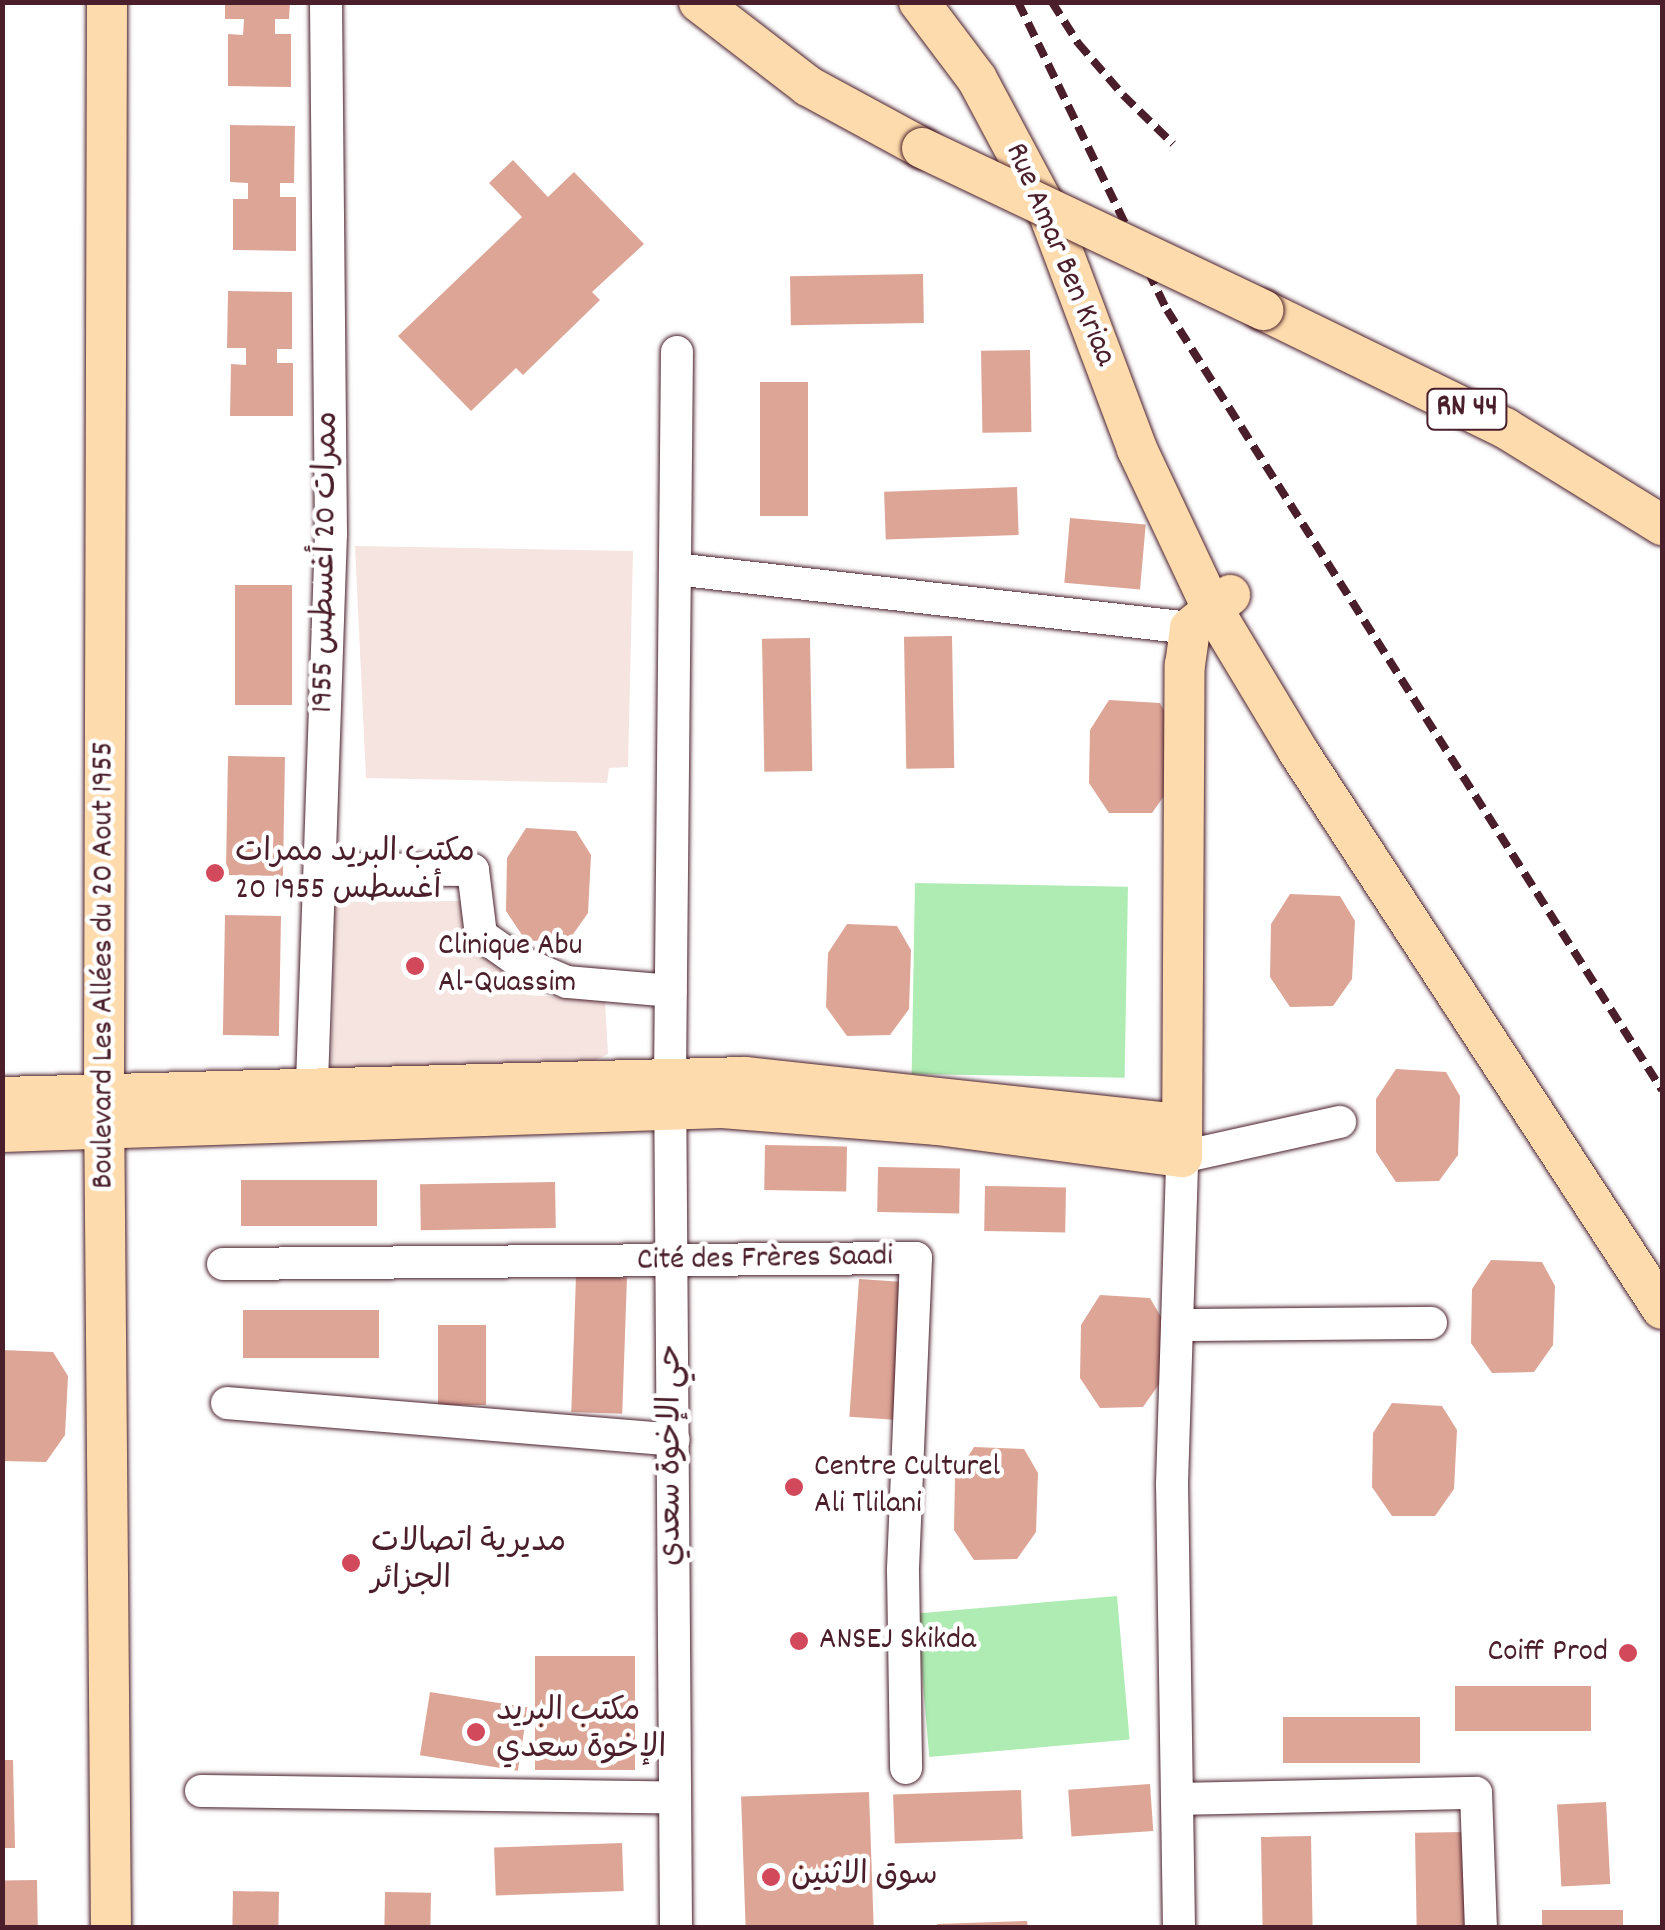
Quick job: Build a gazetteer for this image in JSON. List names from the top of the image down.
{
  "streets": {
    "main road": ["Rue Amar Ben Kriaa", "RN 44", "Boulevard Les Allées du 20 Aout 1955"],
    "street": ["ممرات 20 أغسطس 1955", "Cité des Frères Saadi", "حي الإخوة سعدي"]
  },
  "crossings": [
    ["Cité des Frères Saadi", "حي الإخوة سعدي"]
  ],
  "places": [
    "مكتب البريد ممرات 20 أغسطس 1955",
    "Clinique Abu Al-Quassim",
    "Centre Culturel Ali Tlilani",
    "مديرية اتصالات الجزائر",
    "ANSEJ Skikda",
    "Coiff Prod",
    "مكتب البريد الإخوة سعدي",
    "سوق الاثنين"
  ]
}
